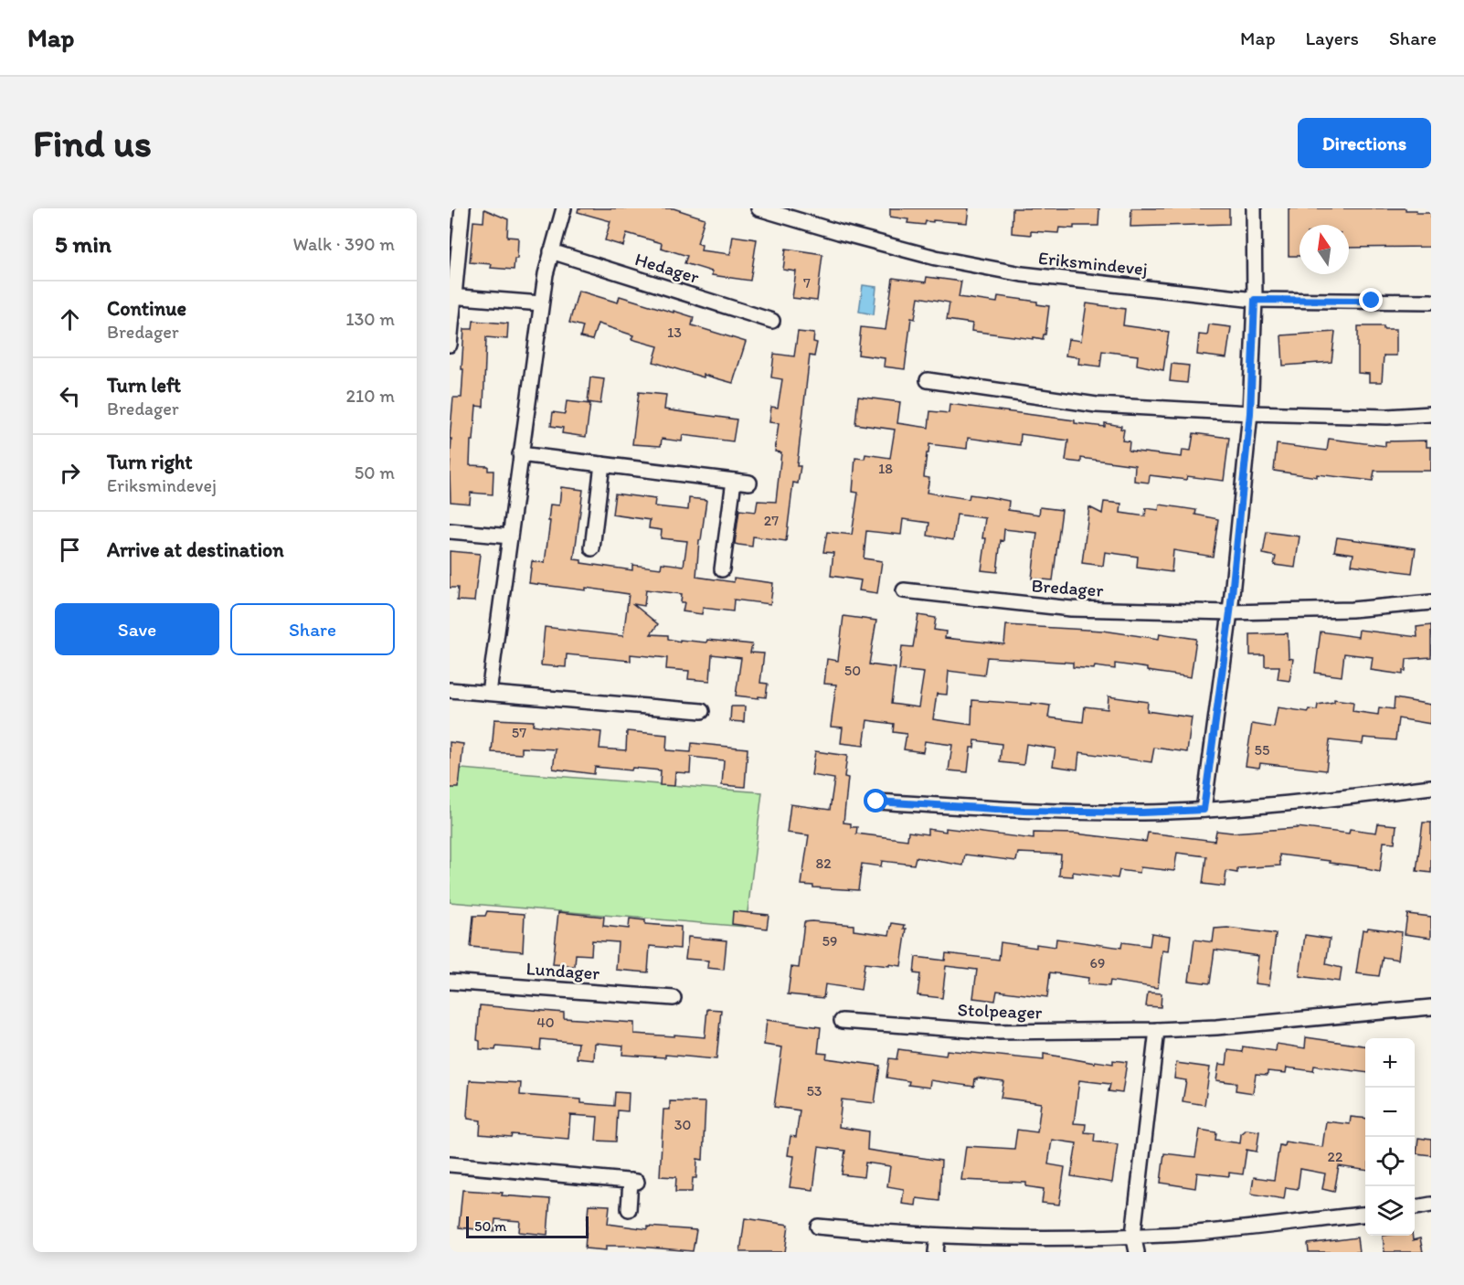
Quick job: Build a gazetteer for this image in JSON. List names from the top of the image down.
{
  "streets": {
    "street": [
      "Eriksmindevej",
      "Hedager",
      "Bredager",
      "Lundager",
      "Stolpeager"
    ]
  },
  "house_numbers": [
    "7",
    "13",
    "18",
    "27",
    "50",
    "57",
    "55",
    "82",
    "59",
    "69",
    "40",
    "53",
    "30",
    "22"
  ],
  "scale_bar": "50 m",
  "north": "top",
  "page": {
    "header": "Map",
    "nav": ["Map", "Layers", "Share"],
    "buttons": [
      "Directions",
      ["Save", "Share"]
    ],
    "title": "Find us",
    "heading": ["5 min", "Walk · 390 m"],
    "list": [
      ["Continue", "Bredager", "130 m"],
      ["Turn left", "Bredager", "210 m"],
      ["Turn right", "Eriksmindevej", "50 m"],
      "Arrive at destination"
    ],
    "map_buttons": ["+", "−"],
    "scale": "50 m"
  }
}
